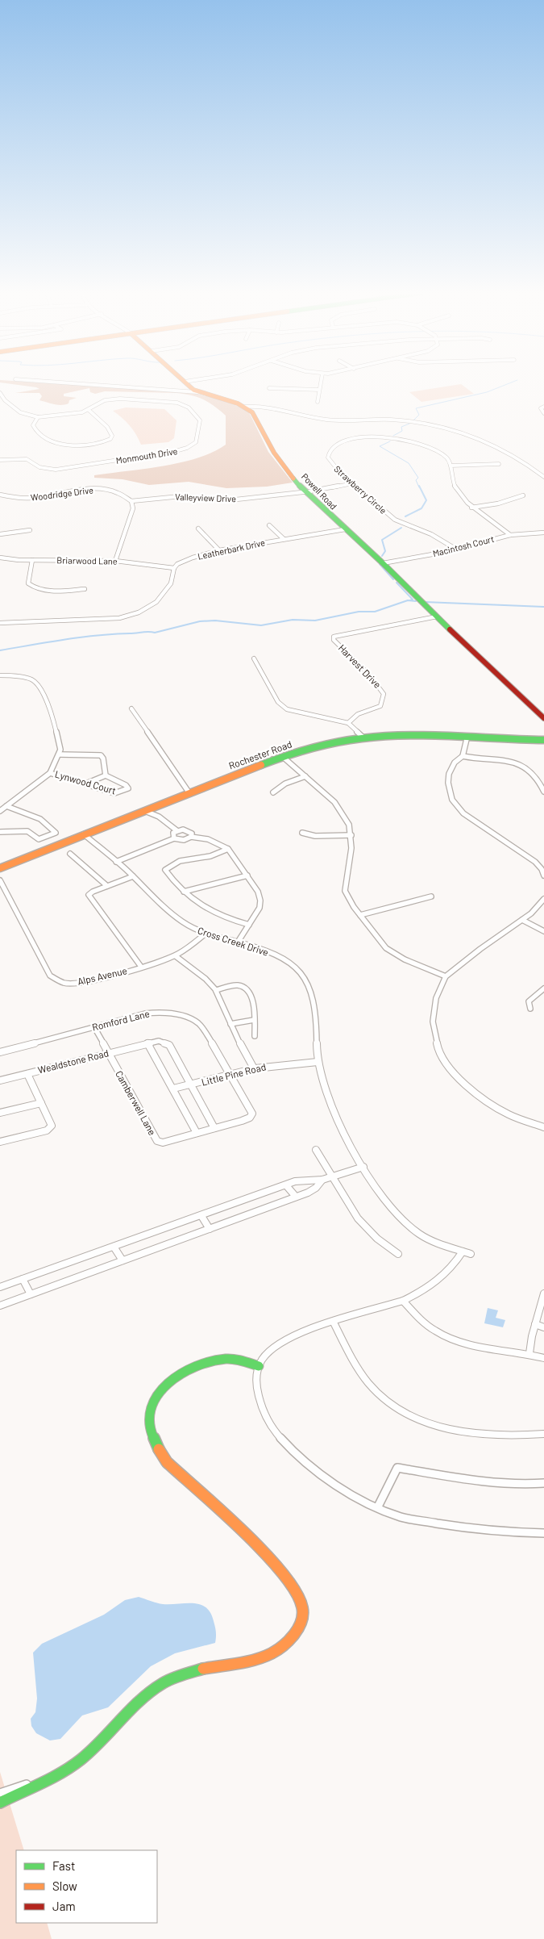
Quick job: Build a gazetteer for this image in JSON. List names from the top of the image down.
{
  "streets": {
    "street": [
      "Monmouth Drive",
      "Strawberry Circle",
      "Powell Road",
      "Woodridge Drive",
      "Valleyview Drive",
      "Macintosh Court",
      "Leatherbark Drive",
      "Briarwood Lane",
      "Harvest Drive",
      "Rochester Road",
      "Lynwood Court",
      "Cross Creek Drive",
      "Alps Avenue",
      "Romford Lane",
      "Wealdstone Road",
      "Little Pine Road",
      "Camberwell Lane"
    ]
  },
  "crossings": [
    ["Strawberry Circle", "Valleyview Drive"],
    ["Strawberry Circle", "Macintosh Court"],
    ["Powell Road", "Valleyview Drive"],
    ["Powell Road", "Macintosh Court"],
    ["Powell Road", "Leatherbark Drive"],
    ["Powell Road", "Harvest Drive"],
    ["Woodridge Drive", "Valleyview Drive"],
    ["Leatherbark Drive", "Briarwood Lane"],
    ["Rochester Road", "Cross Creek Drive"],
    ["Cross Creek Drive", "Alps Avenue"],
    ["Cross Creek Drive", "Little Pine Road"],
    ["Romford Lane", "Wealdstone Road"],
    ["Romford Lane", "Little Pine Road"],
    ["Romford Lane", "Camberwell Lane"],
    ["Wealdstone Road", "Little Pine Road"],
    ["Wealdstone Road", "Camberwell Lane"]
  ],
  "legend": ["Fast", "Slow", "Jam"]
}
